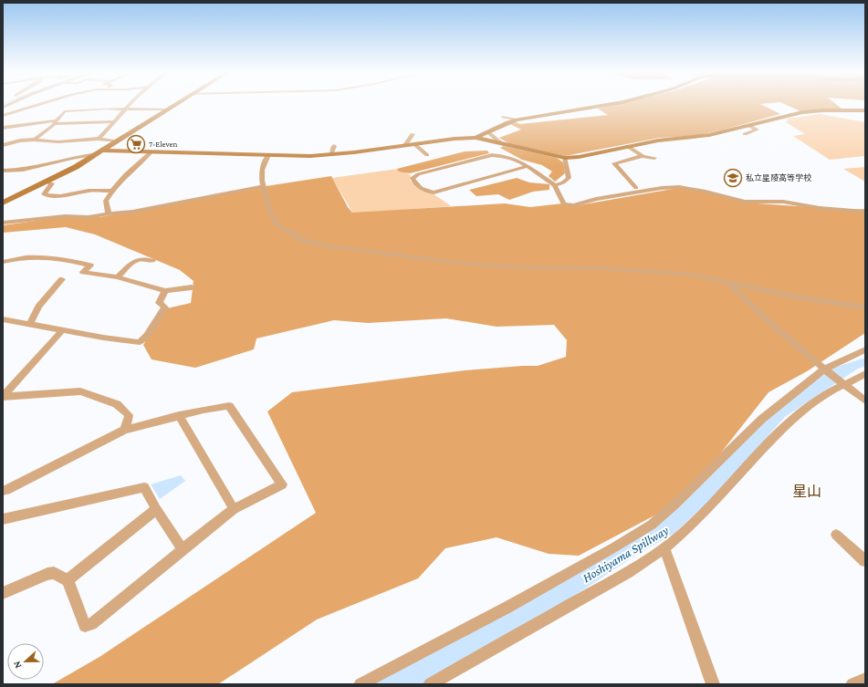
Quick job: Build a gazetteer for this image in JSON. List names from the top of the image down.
{
  "districts": ["星山"],
  "water": ["Hoshiyama Spillway"],
  "places": {
    "supermarket": ["7-Eleven"],
    "school or university": ["私立星陵高等学校"]
  },
  "north": "left"
}
